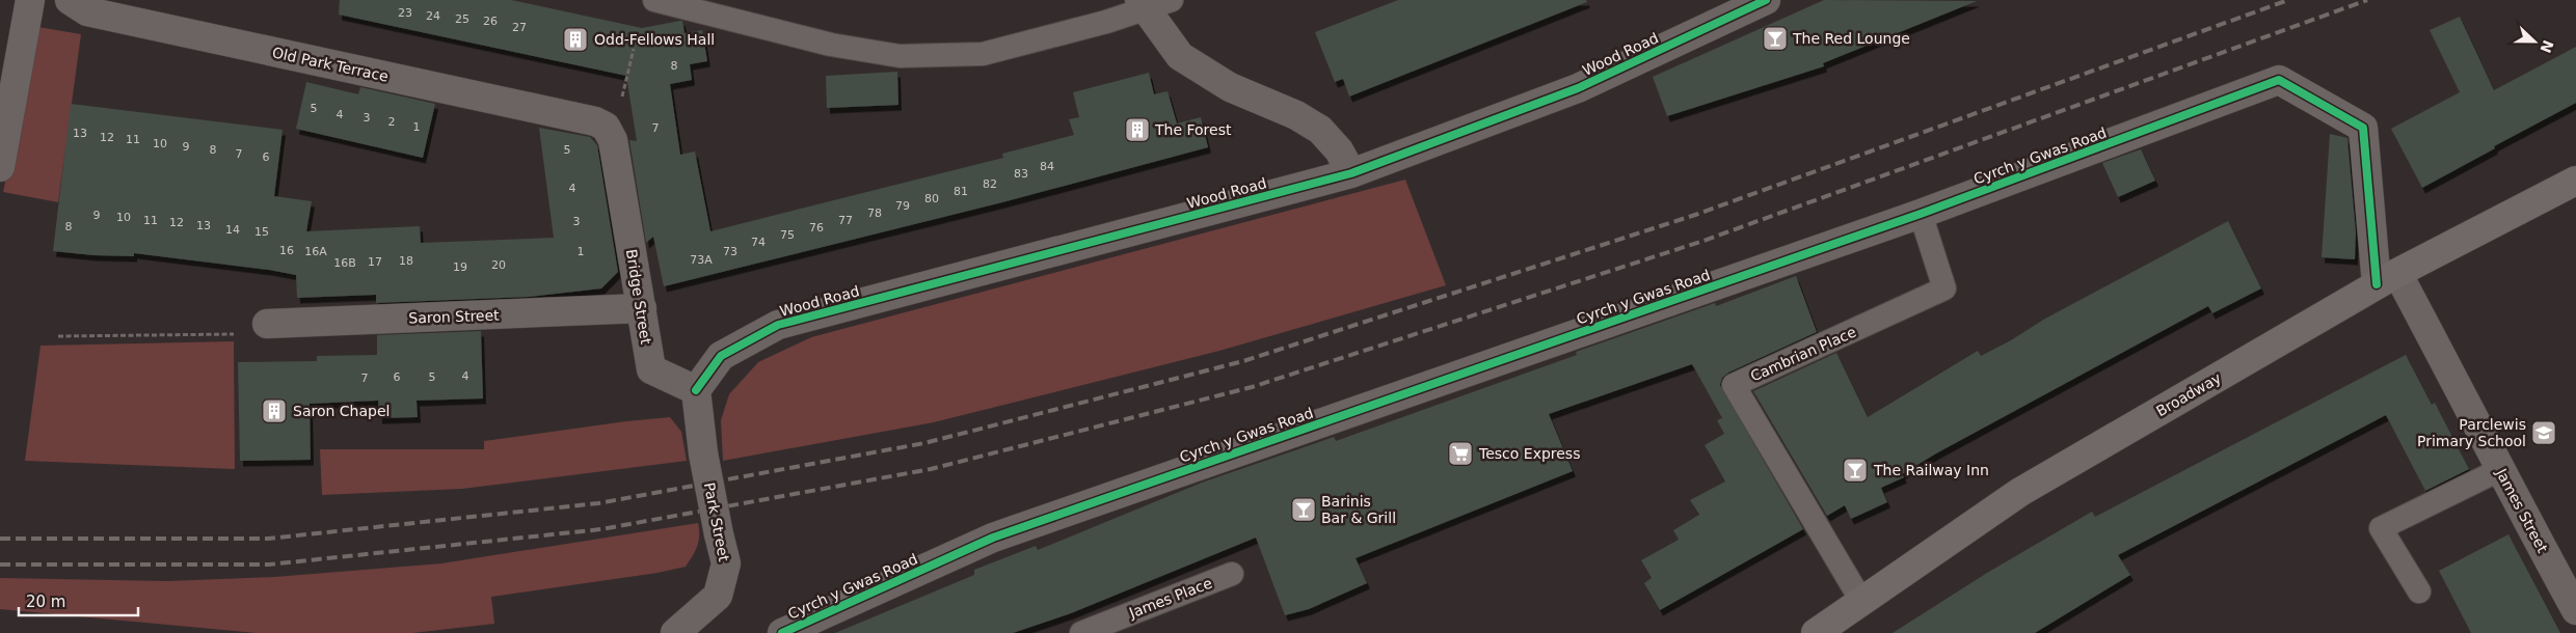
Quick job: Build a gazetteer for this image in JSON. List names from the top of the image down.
{
  "streets": {
    "main road": ["Broadway"],
    "street": [
      "Wood Road",
      "Old Park Terrace",
      "Cyrch y Gwas Road",
      "Bridge Street",
      "Saron Street",
      "James Street",
      "Park Street"
    ],
    "lane": ["Cambrian Place", "James Place"]
  },
  "crossings": [
    ["Wood Road", "Bridge Street"],
    ["Wood Road", "Park Street"],
    ["Old Park Terrace", "Bridge Street"],
    ["Cyrch y Gwas Road", "Cambrian Place"],
    ["Cyrch y Gwas Road", "Broadway"],
    ["Cyrch y Gwas Road", "James Street"],
    ["Bridge Street", "Saron Street"],
    ["Bridge Street", "Park Street"],
    ["Cambrian Place", "Broadway"],
    ["Broadway", "James Street"]
  ],
  "places": {
    "bar": ["The Red Lounge", "The Railway Inn", "Barinis Bar & Grill"],
    "building": ["Odd-Fellows Hall", "The Forest", "Saron Chapel"],
    "school or university": ["Parclewis Primary School"],
    "supermarket": ["Tesco Express"]
  },
  "house_numbers": [
    "23",
    "24",
    "25",
    "26",
    "27",
    "8",
    "5",
    "4",
    "3",
    "2",
    "1",
    "7",
    "13",
    "12",
    "11",
    "10",
    "9",
    "8",
    "5",
    "7",
    "6",
    "84",
    "83",
    "82",
    "4",
    "81",
    "80",
    "79",
    "78",
    "9",
    "10",
    "11",
    "77",
    "3",
    "12",
    "13",
    "8",
    "76",
    "14",
    "15",
    "75",
    "74",
    "16",
    "16A",
    "1",
    "73",
    "73A",
    "18",
    "17",
    "16B",
    "20",
    "19",
    "4",
    "6",
    "5",
    "7"
  ],
  "scale_bar": "20 m",
  "north": "right"
}
